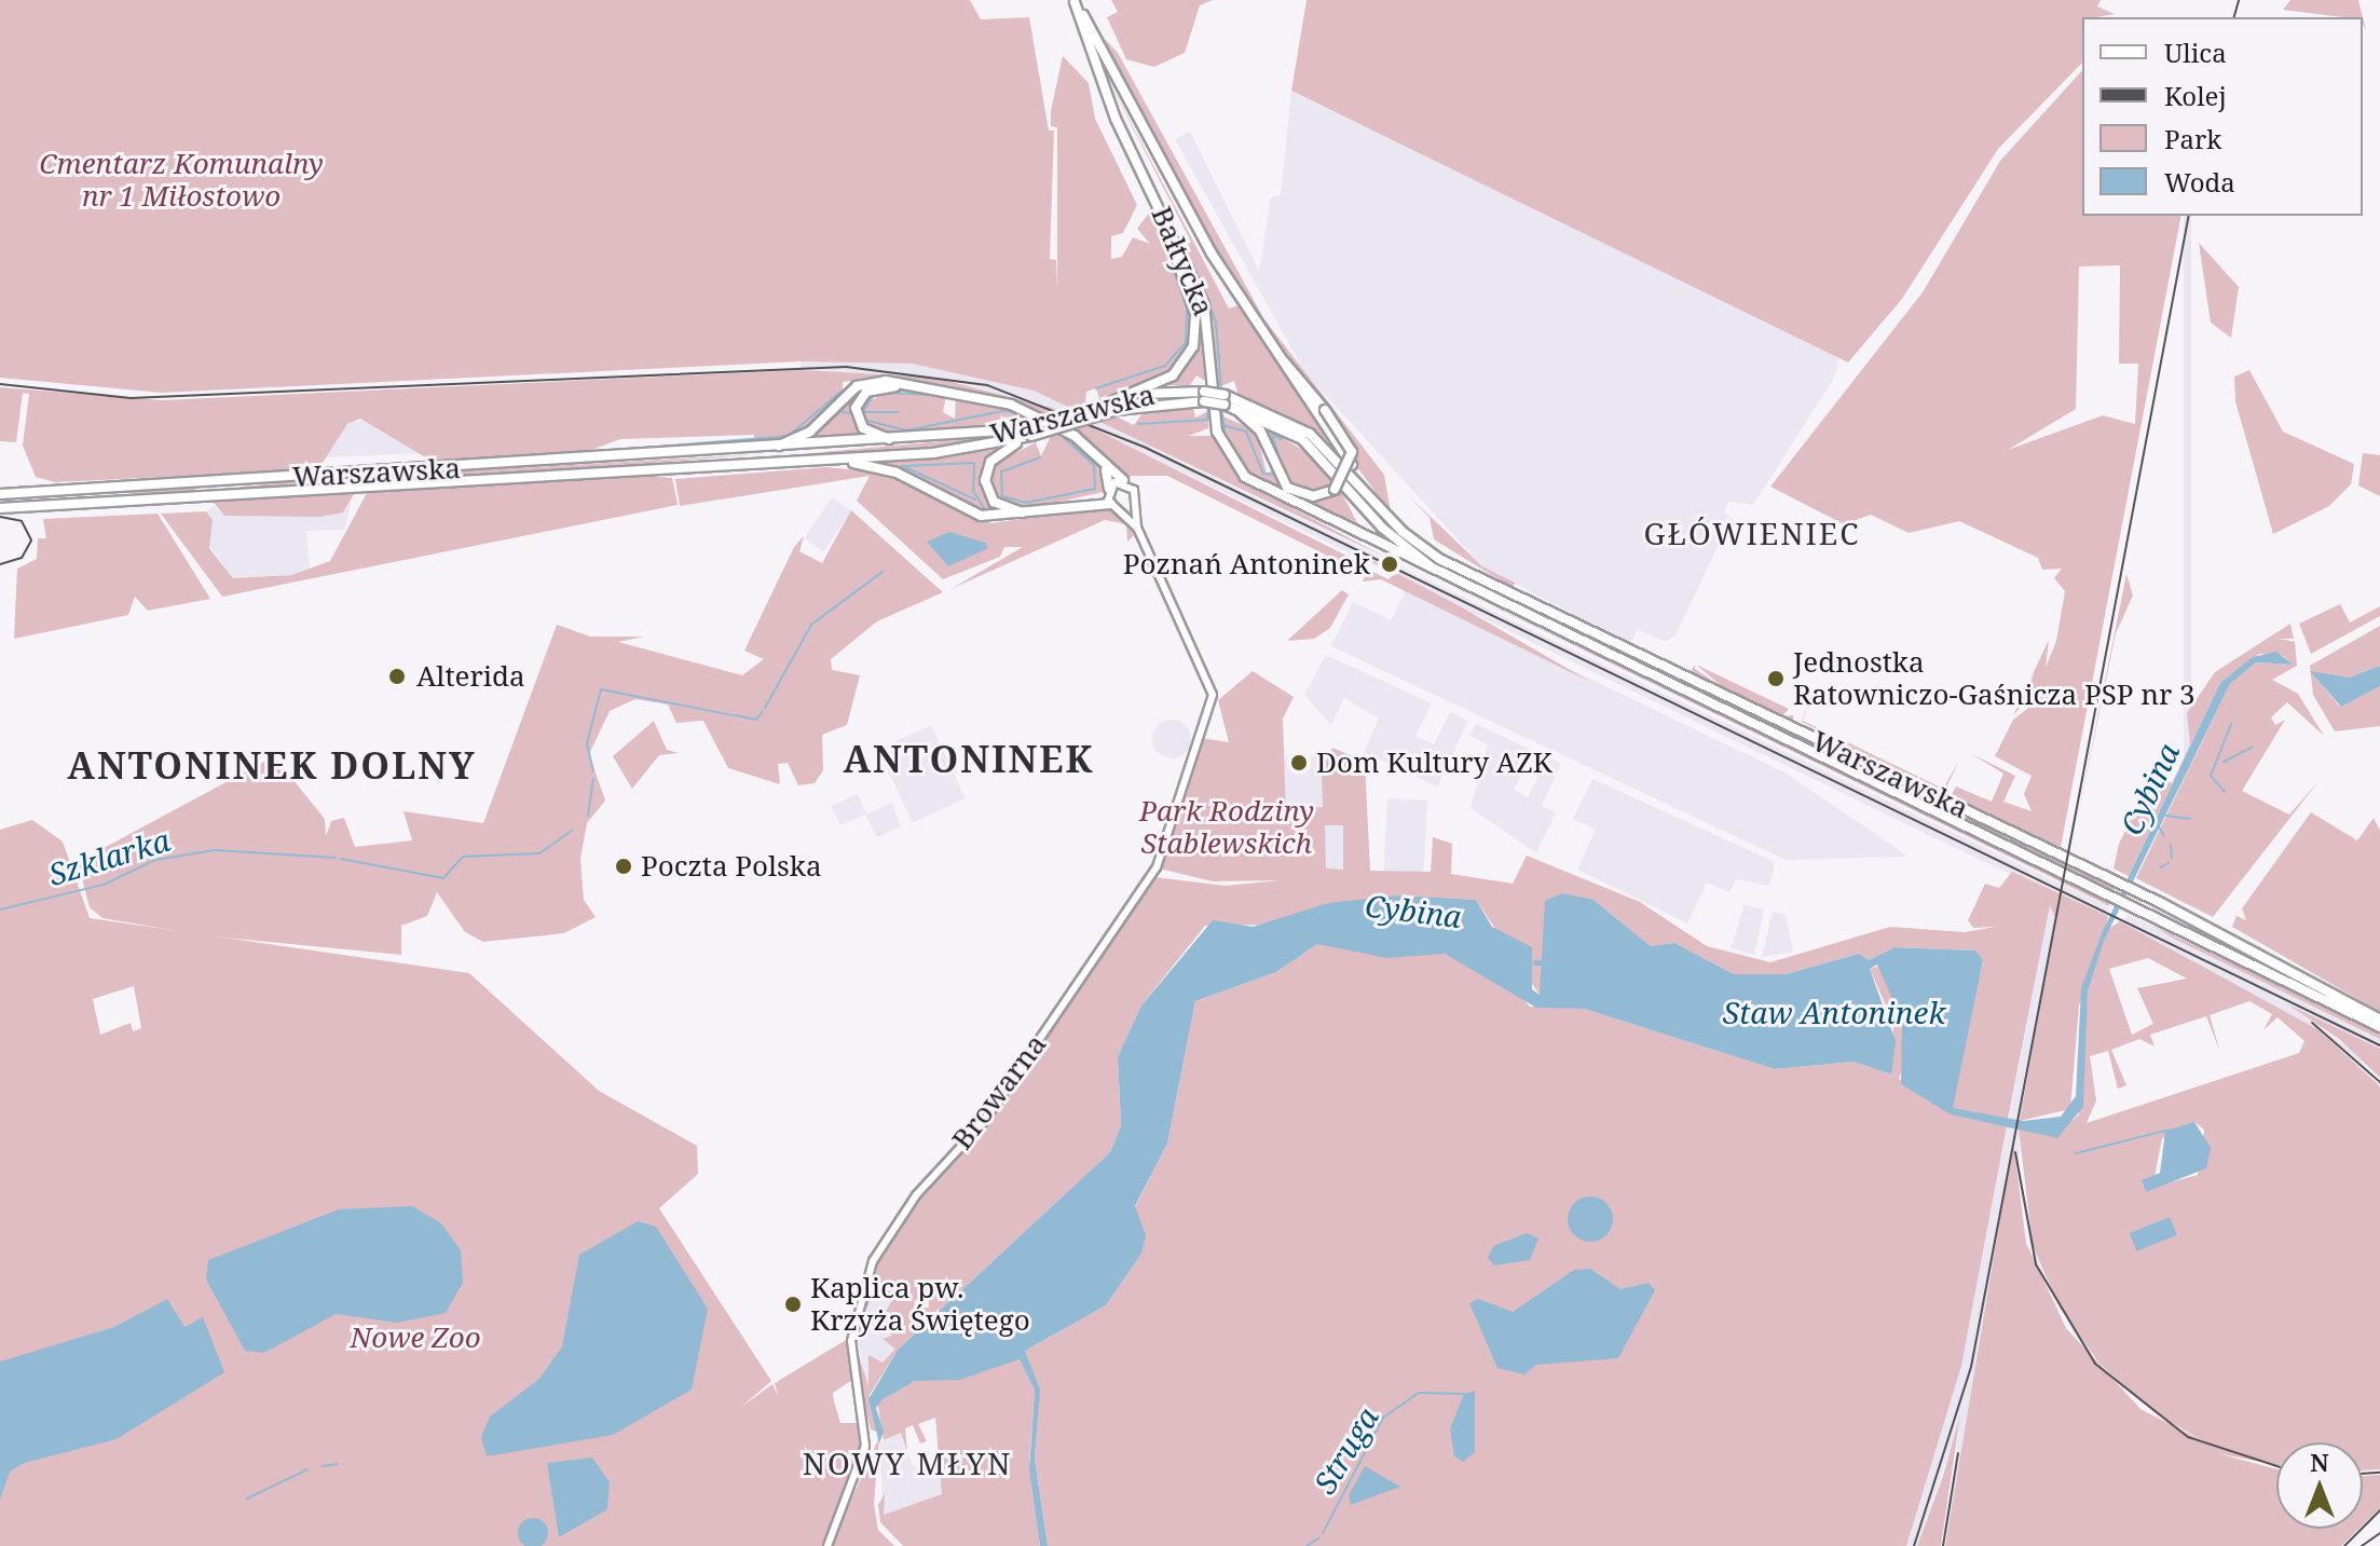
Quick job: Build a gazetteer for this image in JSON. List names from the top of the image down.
{
  "streets": {
    "main road": ["Bałtycka", "Warszawska"],
    "street": ["Browarna"]
  },
  "crossings": [
    ["Bałtycka", "Warszawska"]
  ],
  "districts": [
    "GŁÓWIENIEC",
    "ANTONINEK",
    "ANTONINEK DOLNY",
    "NOWY MŁYN"
  ],
  "water": [
    "Cybina",
    "Szklarka",
    "Staw Antoninek",
    "Struga"
  ],
  "parks": ["Cmentarz Komunalny nr 1 Miłostowo", "Park Rodziny Stablewskich", "Nowe Zoo"],
  "places": [
    "Poznań Antoninek",
    "Alterida",
    "Jednostka Ratowniczo-Gaśnicza PSP nr 3",
    "Dom Kultury AZK",
    "Poczta Polska",
    "Kaplica pw. Krzyża Świętego"
  ],
  "legend": [
    "Ulica",
    "Kolej",
    "Park",
    "Woda"
  ],
  "north": "top"
}
